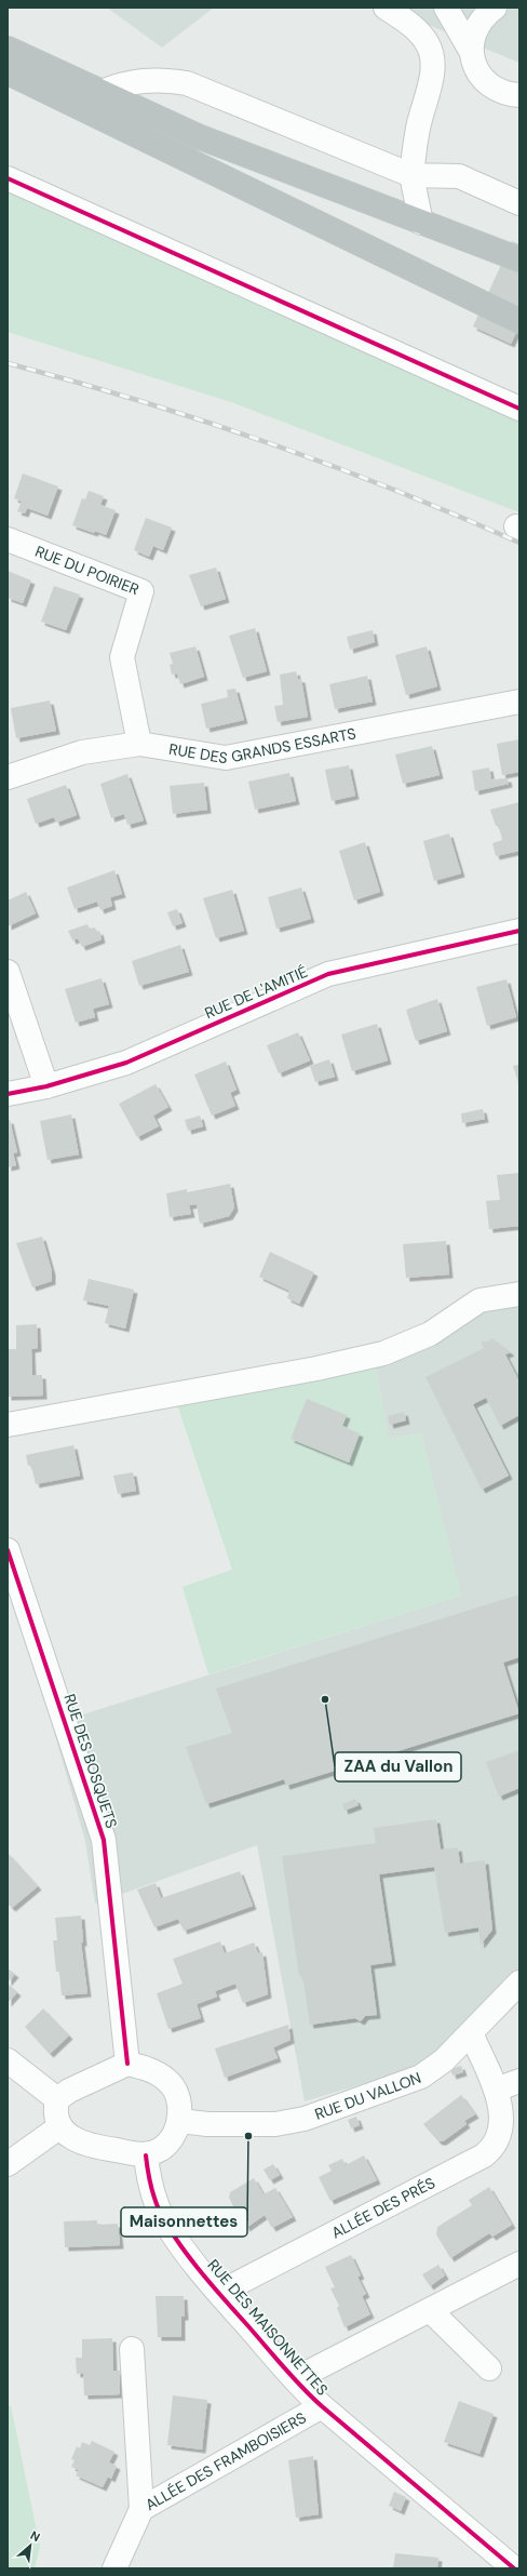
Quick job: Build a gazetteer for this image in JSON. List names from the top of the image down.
{
  "streets": {
    "street": [
      "RUE DU POIRIER",
      "RUE DES GRANDS ESSARTS",
      "RUE DE L'AMITIÉ",
      "RUE DES BOSQUETS",
      "RUE DU VALLON",
      "ALLÉE DES PRÉS",
      "RUE DES MAISONNETTES",
      "ALLÉE DES FRAMBOISIERS"
    ]
  },
  "crossings": [
    ["RUE DU POIRIER", "RUE DES GRANDS ESSARTS"],
    ["RUE DES BOSQUETS", "RUE DU VALLON"],
    ["RUE DES BOSQUETS", "RUE DES MAISONNETTES"],
    ["RUE DU VALLON", "ALLÉE DES PRÉS"],
    ["RUE DU VALLON", "RUE DES MAISONNETTES"],
    ["ALLÉE DES PRÉS", "RUE DES MAISONNETTES"],
    ["RUE DES MAISONNETTES", "ALLÉE DES FRAMBOISIERS"]
  ],
  "places": ["ZAA du Vallon", "Maisonnettes"],
  "north": "top right"
}
